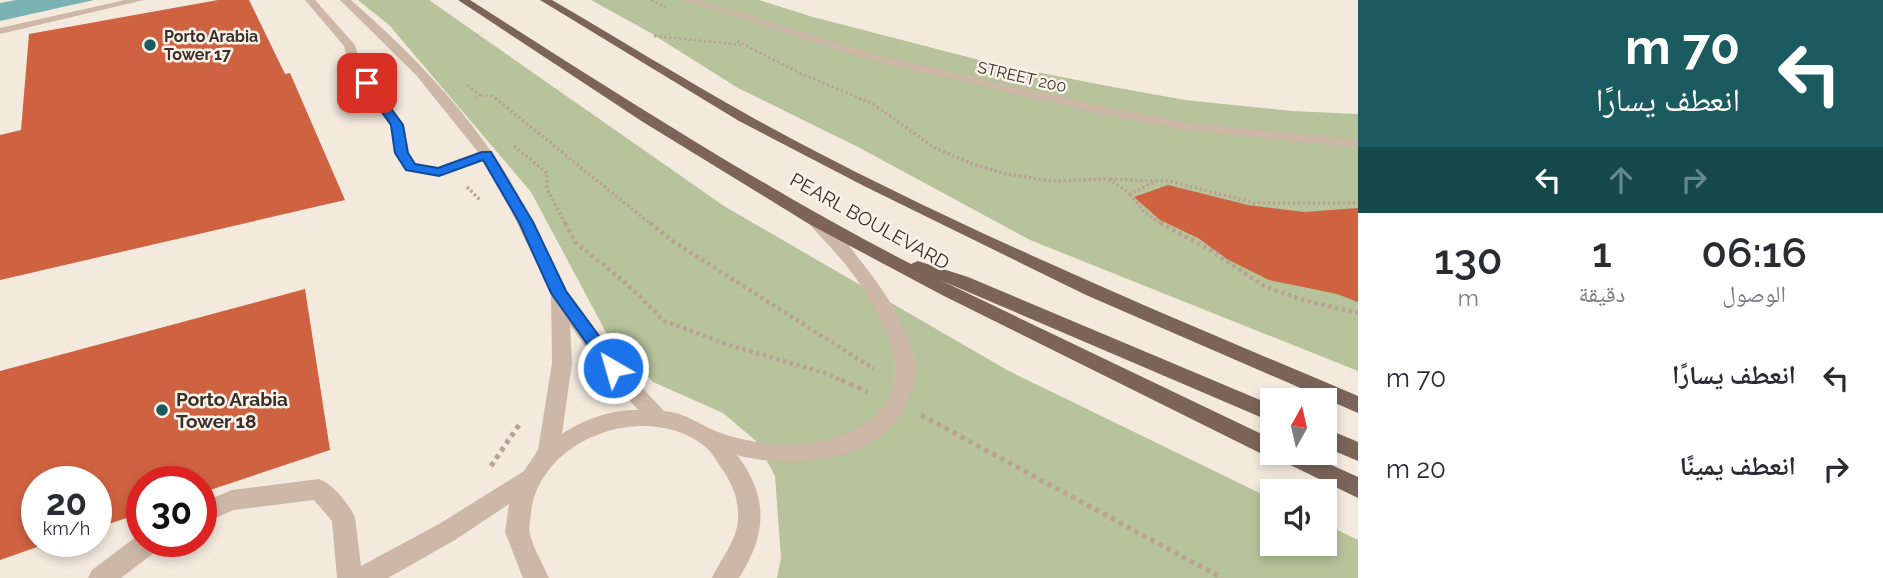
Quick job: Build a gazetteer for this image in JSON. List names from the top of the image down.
{
  "streets": {
    "main road": ["PEARL BOULEVARD"],
    "street": ["STREET 200"]
  },
  "places": ["Porto Arabia Tower 17", "Porto Arabia Tower 18"],
  "north": "top",
  "page": {
    "turn": ["70 m", "انعطف يسارًا"],
    "eta": [
      "06:16",
      "الوصول",
      "1",
      "دقيقة",
      "130",
      "m"
    ],
    "list": [
      {
        "name": "انعطف يسارًا",
        "value": "70 m"
      },
      {
        "name": "انعطف يمينًا",
        "value": "20 m"
      }
    ],
    "speed": "20 km/h",
    "limit": "30"
  }
}
